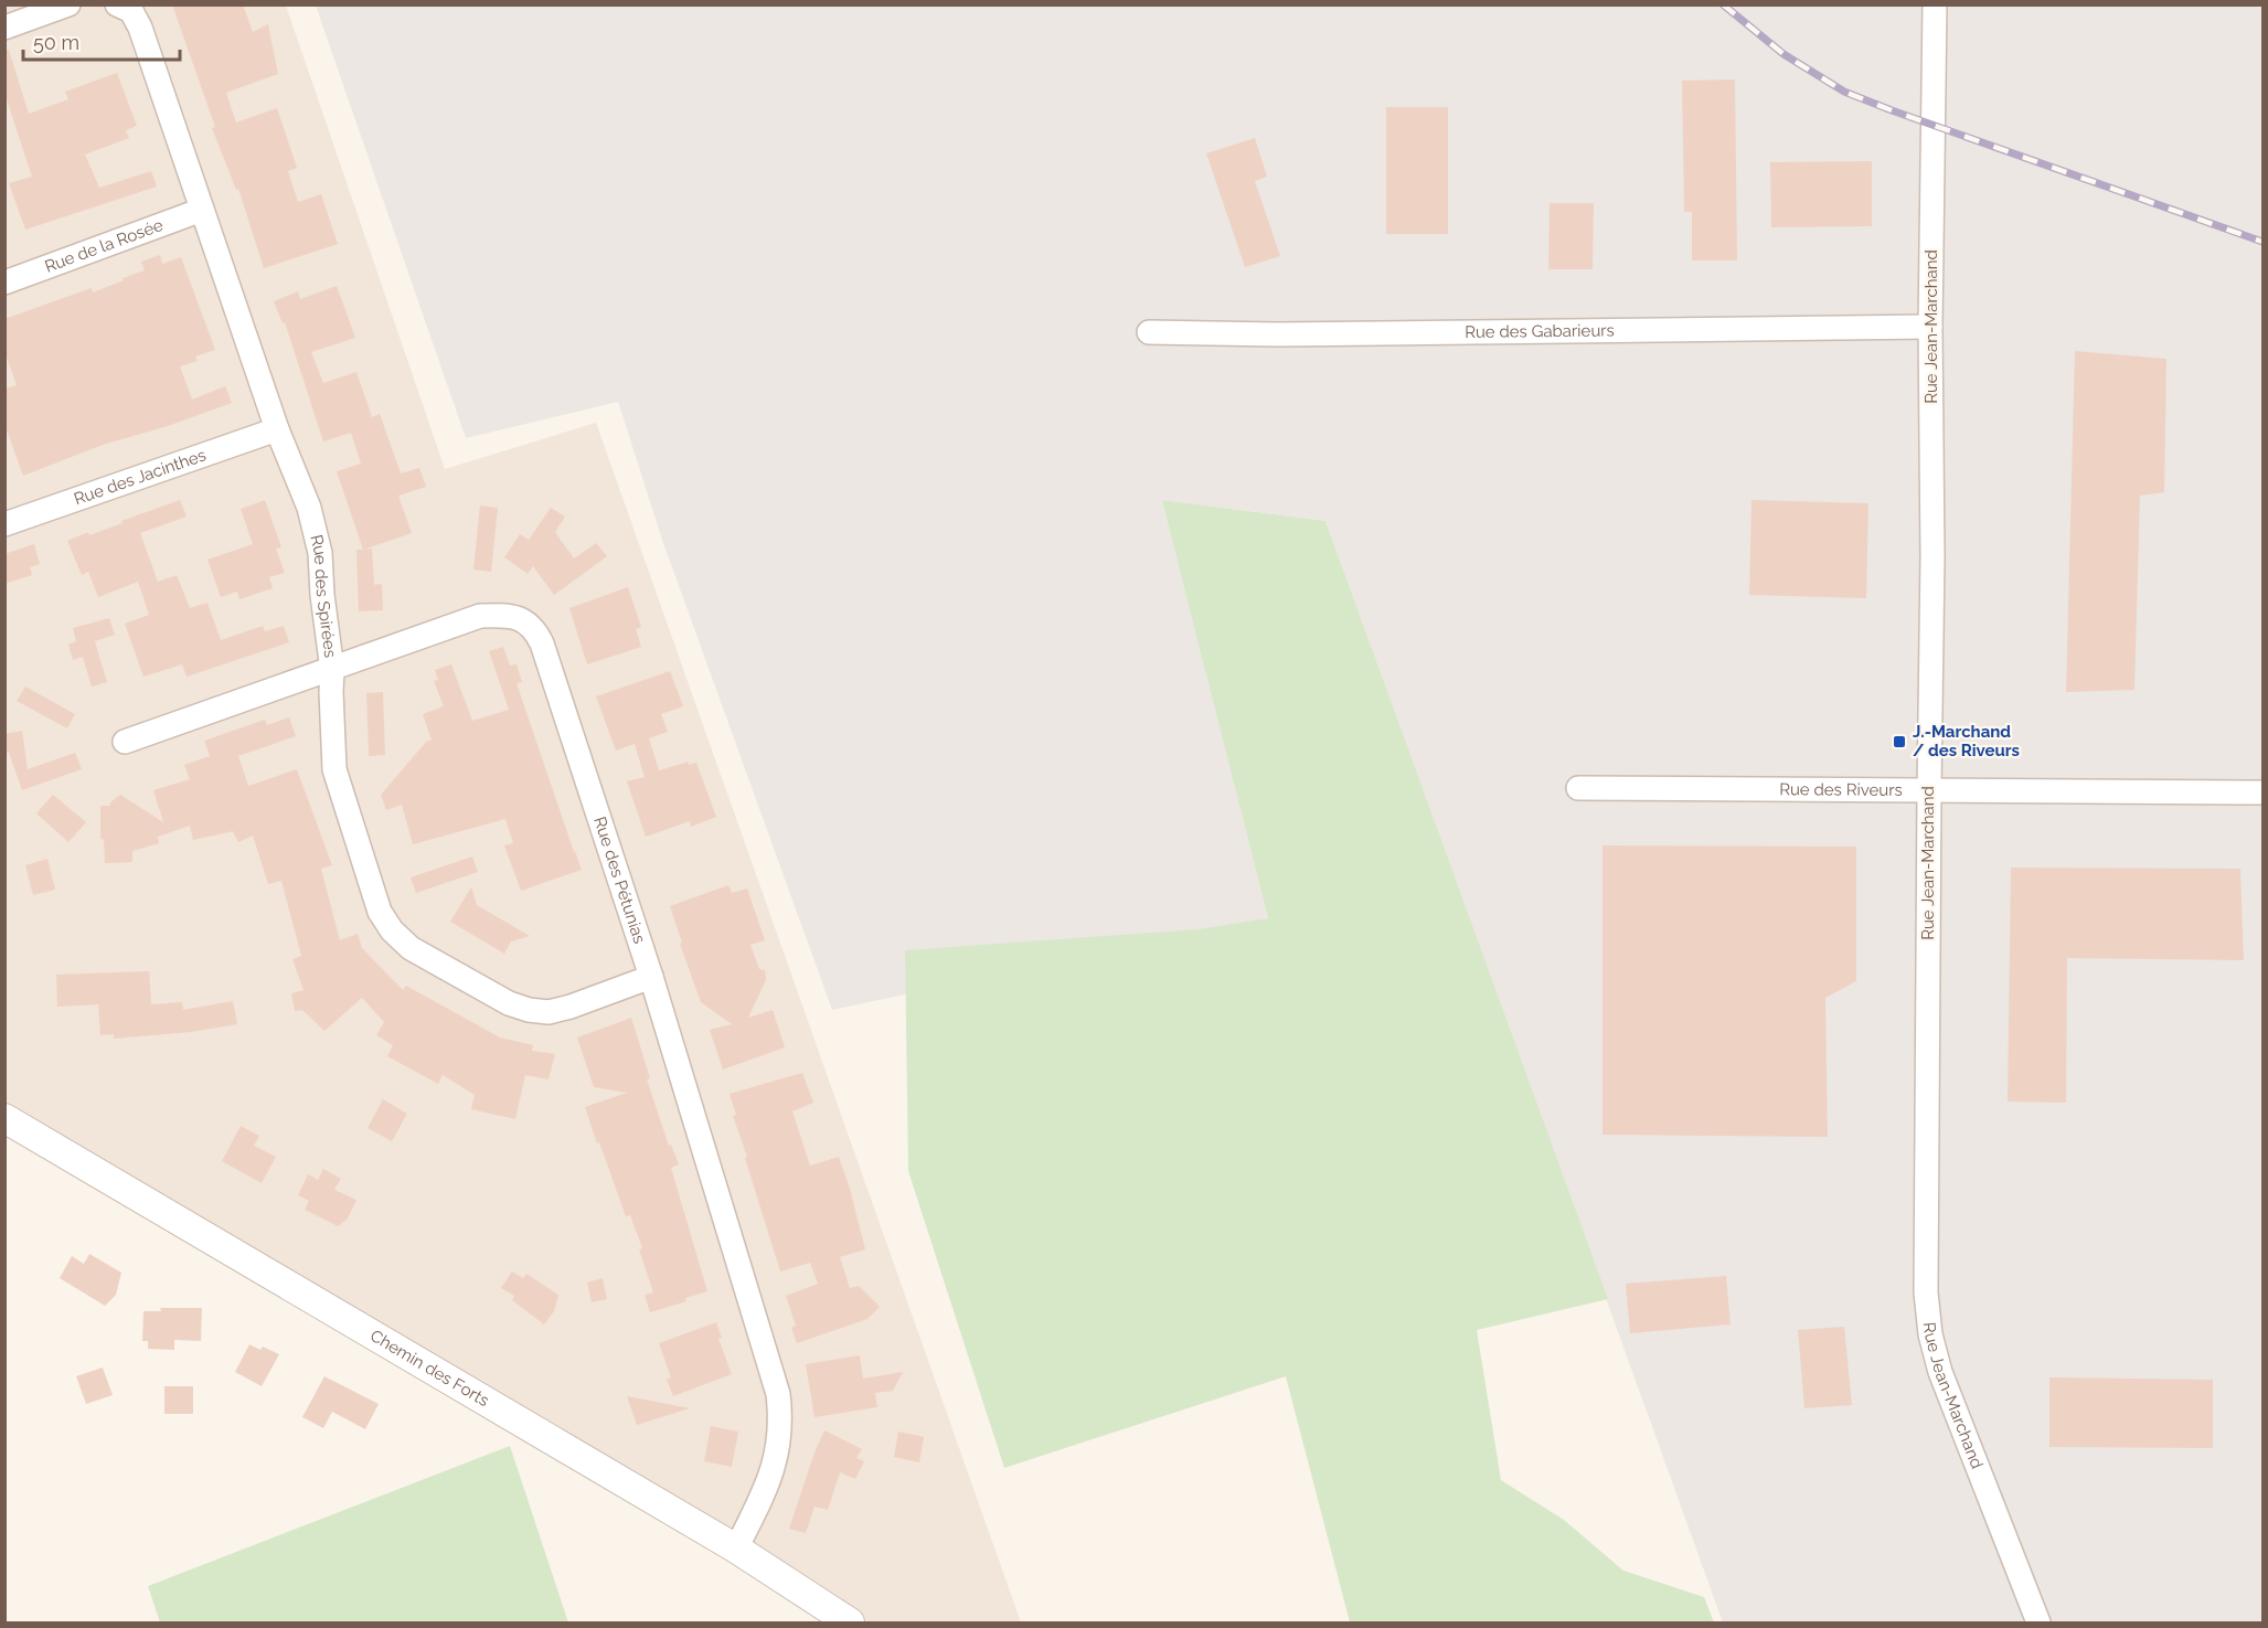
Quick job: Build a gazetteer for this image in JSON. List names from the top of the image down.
{
  "streets": {
    "street": [
      "Rue de la Rosée",
      "Rue Jean-Marchand",
      "Rue des Gabarieurs",
      "Rue des Jacinthes",
      "Rue des Spirées",
      "Rue des Riveurs",
      "Rue des Pétunias",
      "Chemin des Forts"
    ]
  },
  "crossings": [
    ["Rue de la Rosée", "Rue des Spirées"],
    ["Rue Jean-Marchand", "Rue des Gabarieurs"],
    ["Rue Jean-Marchand", "Rue des Riveurs"],
    ["Rue des Jacinthes", "Rue des Spirées"],
    ["Rue des Spirées", "Rue des Pétunias"],
    ["Rue des Pétunias", "Chemin des Forts"]
  ],
  "places": {
    "transit": ["J.-Marchand / des Riveurs"]
  },
  "scale_bar": "50 m"
}
